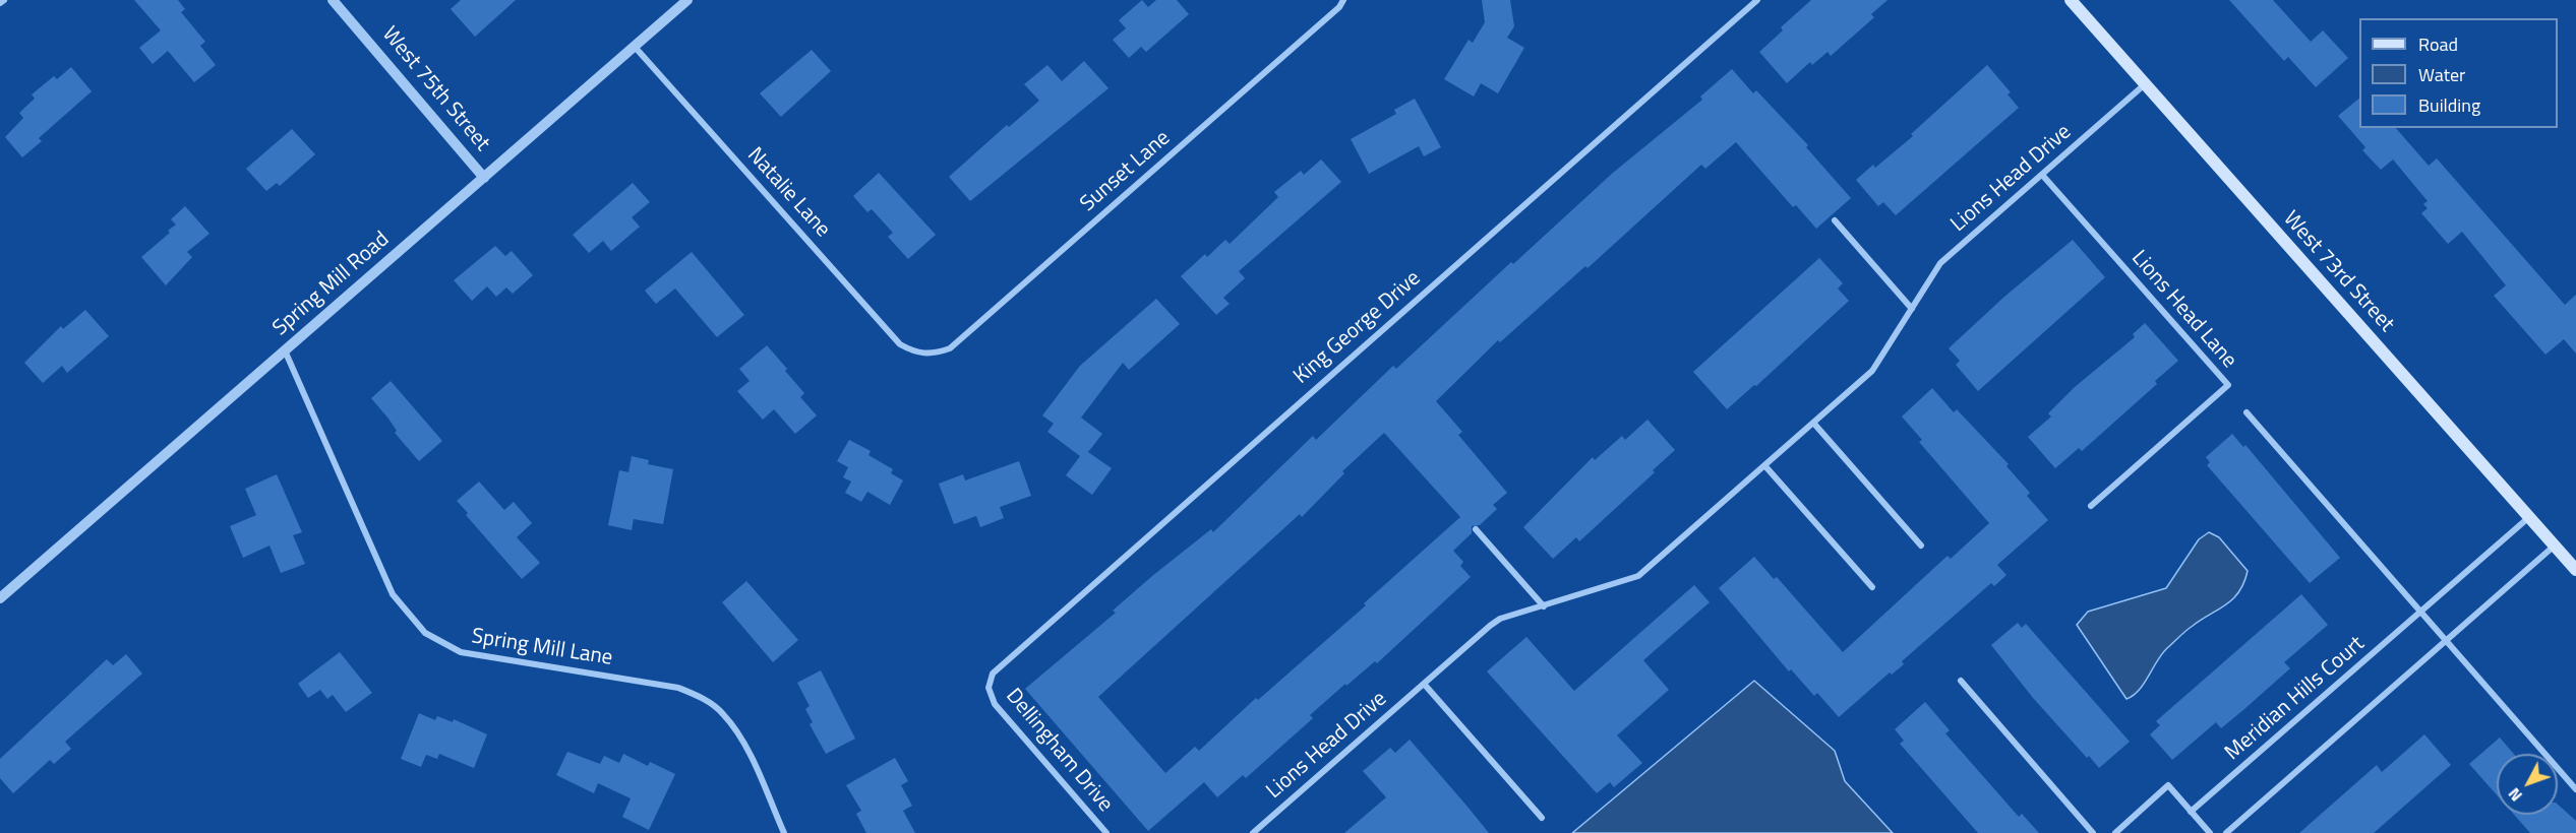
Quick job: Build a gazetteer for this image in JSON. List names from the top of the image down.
{
  "streets": {
    "main road": ["West 73rd Street"],
    "street": [
      "West 75th Street",
      "Sunset Lane",
      "Lions Head Drive",
      "Natalie Lane",
      "Spring Mill Road",
      "Lions Head Lane",
      "King George Drive",
      "Spring Mill Lane",
      "Meridian Hills Court",
      "Dellingham Drive"
    ]
  },
  "crossings": [
    ["West 75th Street", "Spring Mill Road"],
    ["Sunset Lane", "Natalie Lane"],
    ["Lions Head Drive", "West 73rd Street"],
    ["Lions Head Drive", "Lions Head Lane"],
    ["Natalie Lane", "Spring Mill Road"],
    ["West 73rd Street", "Meridian Hills Court"],
    ["Spring Mill Road", "Spring Mill Lane"],
    ["King George Drive", "Dellingham Drive"]
  ],
  "legend": ["Road", "Water", "Building"],
  "north": "bottom left"
}
